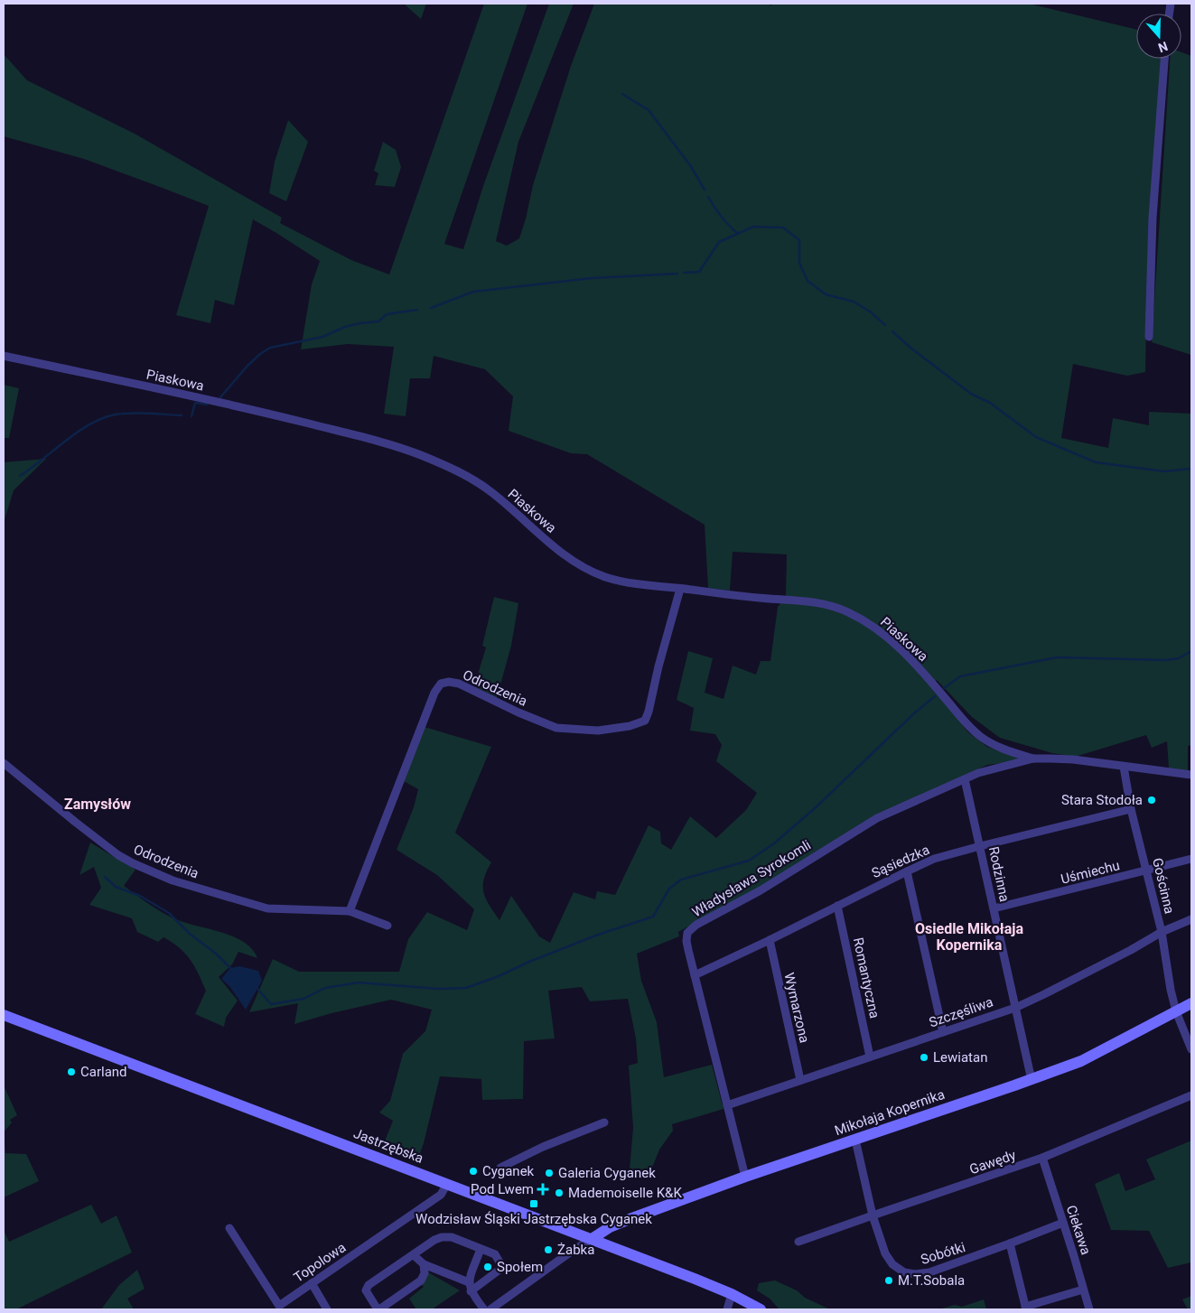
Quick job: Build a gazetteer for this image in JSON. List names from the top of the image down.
{
  "streets": {
    "main road": ["Mikołaja Kopernika", "Jastrzębska"],
    "street": [
      "Piaskowa",
      "Odrodzenia",
      "Sąsiedzka",
      "Uśmiechu",
      "Rodzinna",
      "Władysława Syrokomli",
      "Gościnna",
      "Romantyczna",
      "Wymarzona",
      "Szczęśliwa",
      "Gawędy",
      "Ciekawa",
      "Sobótki",
      "Topolowa"
    ]
  },
  "crossings": [
    ["Piaskowa", "Odrodzenia"],
    ["Piaskowa", "Władysława Syrokomli"],
    ["Sąsiedzka", "Rodzinna"],
    ["Sąsiedzka", "Władysława Syrokomli"],
    ["Sąsiedzka", "Gościnna"],
    ["Sąsiedzka", "Romantyczna"],
    ["Sąsiedzka", "Wymarzona"],
    ["Uśmiechu", "Rodzinna"],
    ["Uśmiechu", "Gościnna"],
    ["Rodzinna", "Władysława Syrokomli"],
    ["Rodzinna", "Szczęśliwa"],
    ["Rodzinna", "Mikołaja Kopernika"],
    ["Władysława Syrokomli", "Gościnna"],
    ["Władysława Syrokomli", "Szczęśliwa"],
    ["Władysława Syrokomli", "Mikołaja Kopernika"],
    ["Gościnna", "Szczęśliwa"],
    ["Gościnna", "Mikołaja Kopernika"],
    ["Romantyczna", "Szczęśliwa"],
    ["Wymarzona", "Szczęśliwa"],
    ["Mikołaja Kopernika", "Jastrzębska"],
    ["Mikołaja Kopernika", "Sobótki"],
    ["Jastrzębska", "Topolowa"],
    ["Gawędy", "Ciekawa"],
    ["Gawędy", "Sobótki"],
    ["Ciekawa", "Sobótki"]
  ],
  "districts": ["Zamysłów", "Osiedle Mikołaja Kopernika"],
  "places": {
    "other": [
      "Stara Stodoła",
      "Lewiatan",
      "Carland",
      "Cyganek",
      "Galeria Cyganek",
      "Mademoiselle K&K",
      "Żabka",
      "Społem",
      "M.T.Sobala"
    ],
    "health": ["Pod Lwem"],
    "transit": ["Wodzisław Śląski Jastrzębska Cyganek"]
  },
  "north": "bottom"
}
